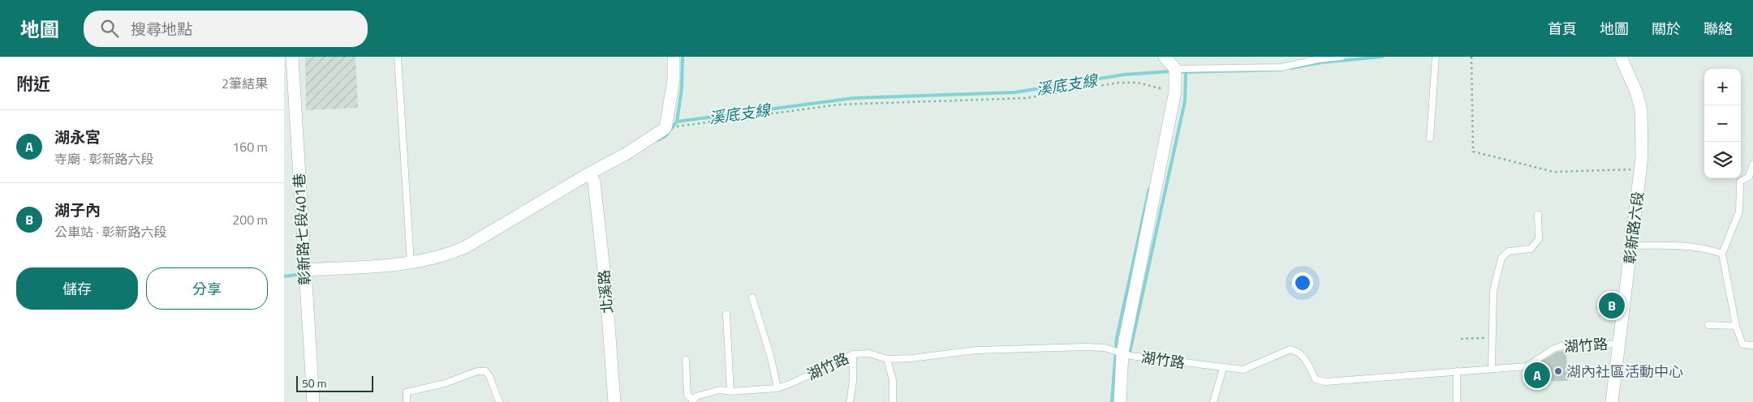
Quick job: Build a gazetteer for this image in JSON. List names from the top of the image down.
{
  "streets": {
    "street": ["彰新路六段", "彰新路七段401巷", "北溪路"],
    "lane": ["湖竹路"]
  },
  "crossings": [
    ["彰新路六段", "湖竹路"]
  ],
  "water": ["溪底支線"],
  "places": ["湖內社區活動中心"],
  "scale_bar": "50 m",
  "page": {
    "header": "地圖",
    "search": "搜尋地點",
    "nav": [
      "首頁",
      "地圖",
      "關於",
      "聯絡"
    ],
    "heading": ["附近", "2筆結果"],
    "map_buttons": ["+", "−"],
    "list": [
      {
        "mark": "A",
        "name": "湖永宮",
        "note": "寺廟 · 彰新路六段",
        "value": "160 m"
      },
      {
        "mark": "B",
        "name": "湖子內",
        "note": "公車站 · 彰新路六段",
        "value": "200 m"
      }
    ],
    "buttons": ["儲存", "分享"],
    "pins": ["B", "A"],
    "scale": "50 m"
  }
}
